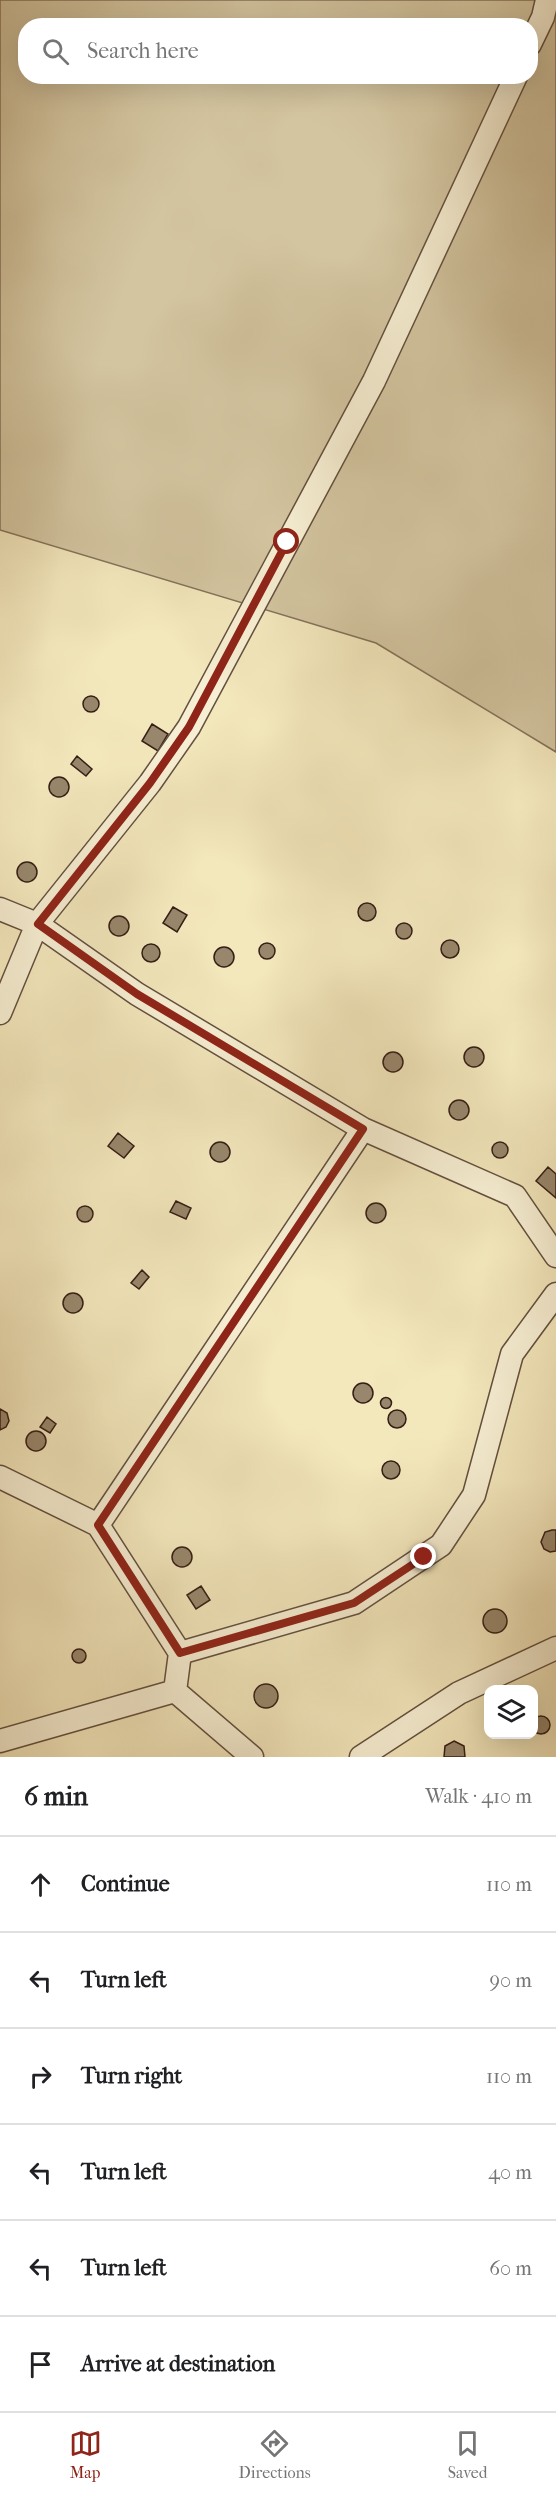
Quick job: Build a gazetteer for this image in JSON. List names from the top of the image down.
{
  "page": {
    "search": "Search here",
    "heading": ["6 min", "Walk · 410 m"],
    "list": [
      ["Continue", "110 m"],
      ["Turn left", "90 m"],
      ["Turn right", "110 m"],
      ["Turn left", "40 m"],
      ["Turn left", "60 m"],
      "Arrive at destination"
    ],
    "nav": ["Map", "Directions", "Saved"]
  }
}
